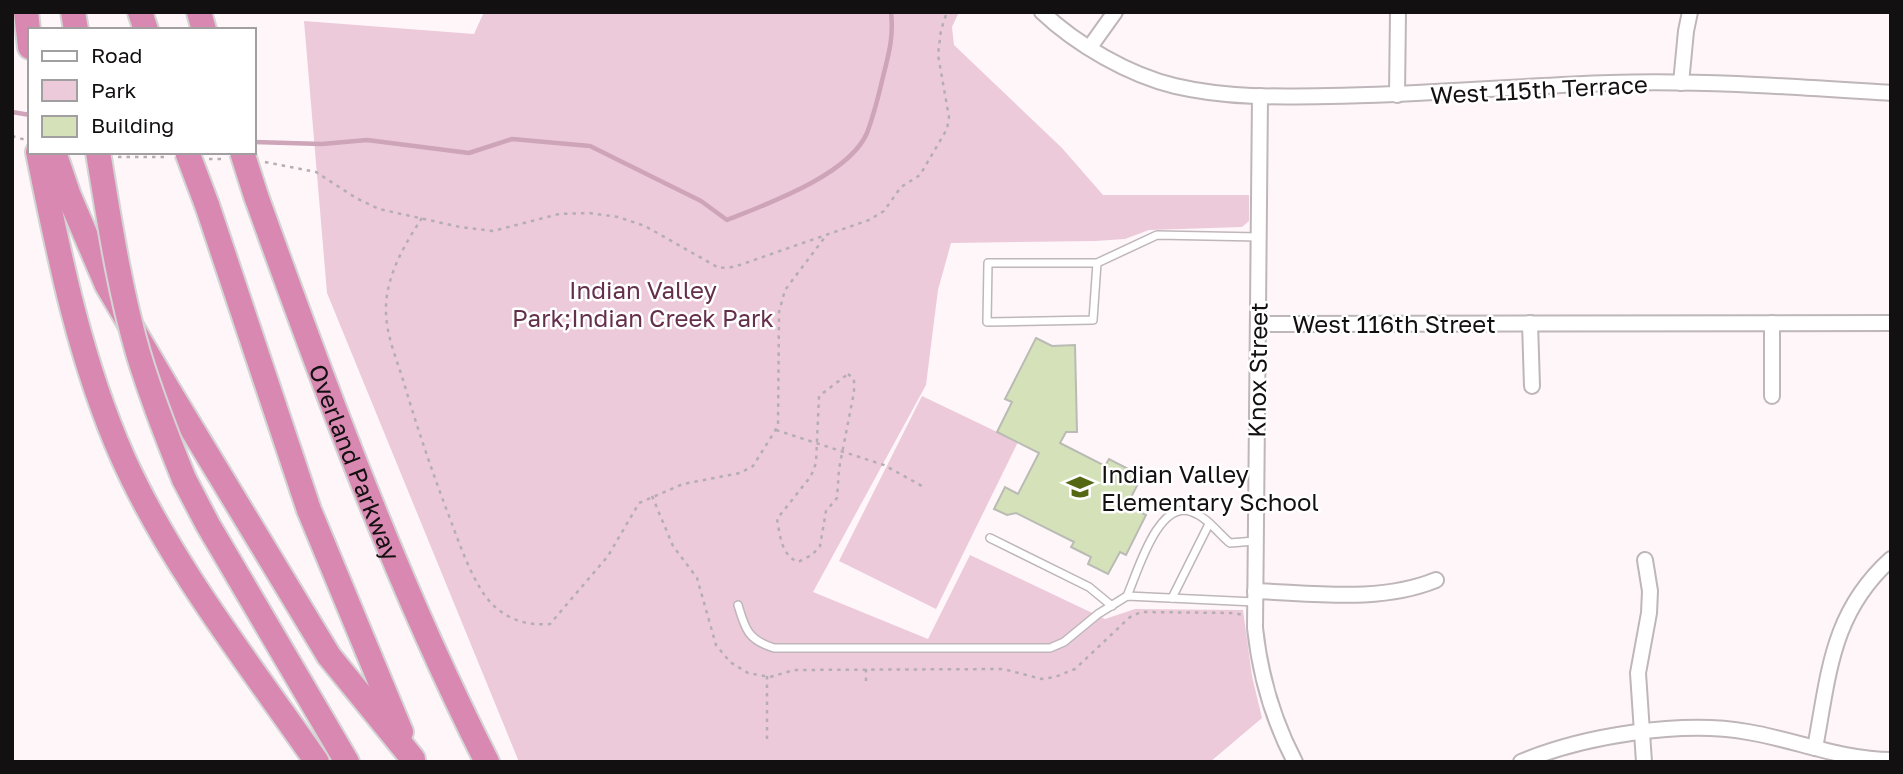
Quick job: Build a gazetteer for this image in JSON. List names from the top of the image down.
{
  "streets": {
    "highway": ["Overland Parkway"],
    "street": ["West 115th Terrace", "West 116th Street", "Knox Street"]
  },
  "crossings": [
    ["West 115th Terrace", "Knox Street"],
    ["West 116th Street", "Knox Street"]
  ],
  "parks": ["Indian Valley Park;Indian Creek Park"],
  "places": {
    "school or university": ["Indian Valley Elementary School"]
  },
  "legend": ["Road", "Park", "Building"]
}
